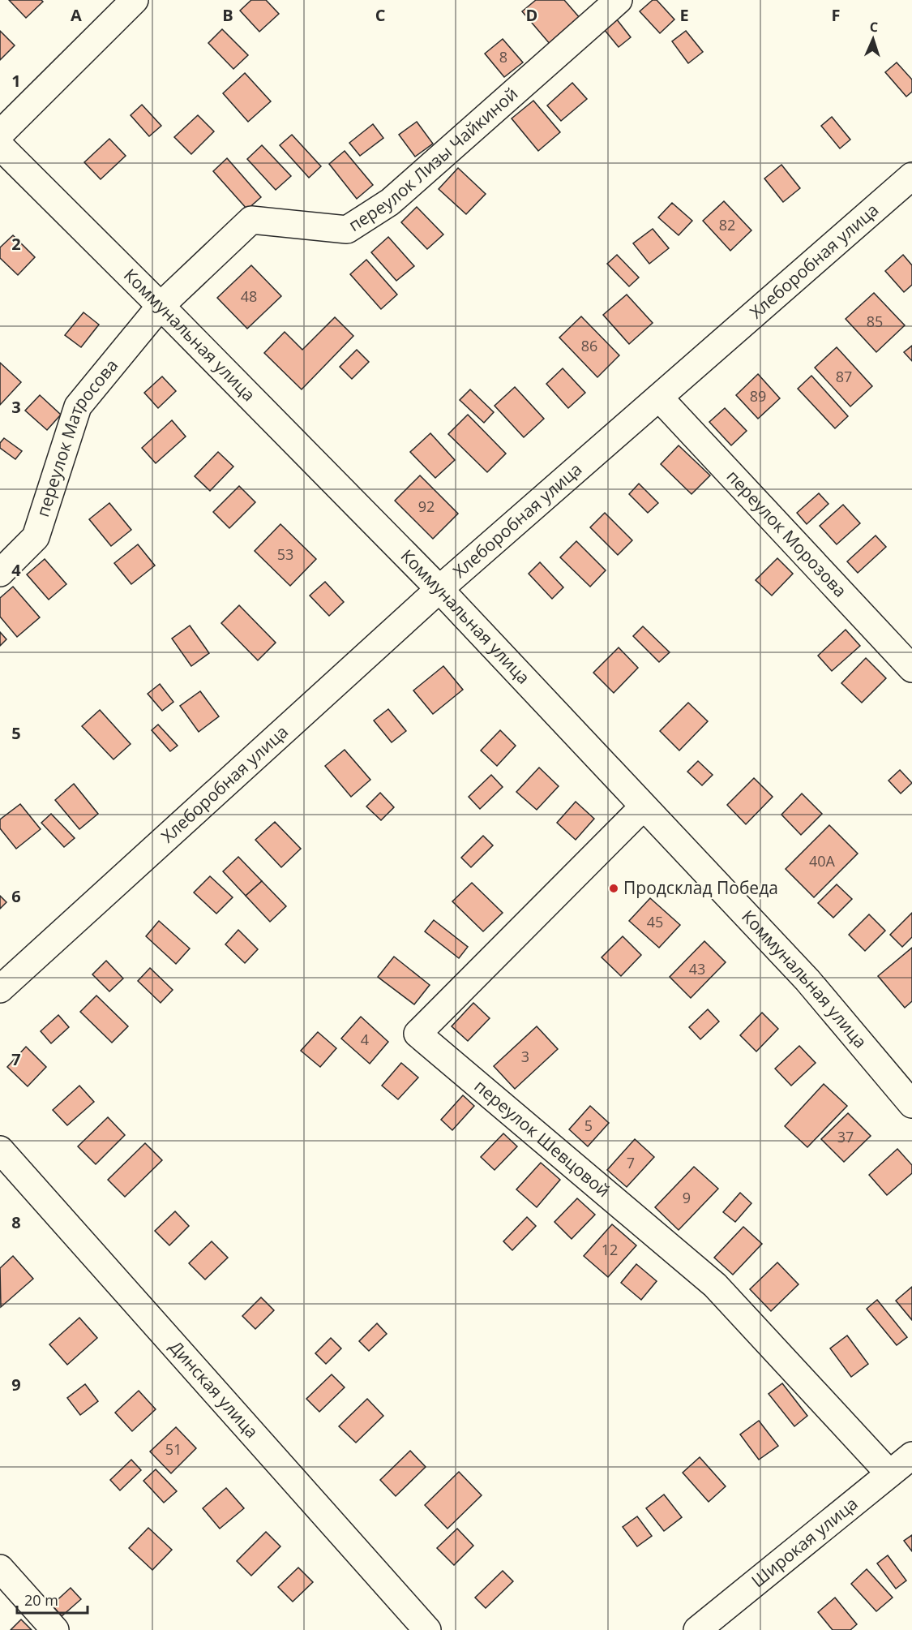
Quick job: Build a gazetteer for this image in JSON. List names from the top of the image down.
{
  "streets": {
    "street": [
      "переулок Лизы Чайкиной",
      "Хлеборобная улица",
      "Коммунальная улица",
      "переулок Матросова",
      "переулок Морозова",
      "переулок Шевцовой",
      "Динская улица",
      "Широкая улица"
    ]
  },
  "crossings": [
    ["переулок Лизы Чайкиной", "Коммунальная улица"],
    ["переулок Лизы Чайкиной", "переулок Матросова"],
    ["Хлеборобная улица", "Коммунальная улица"],
    ["Хлеборобная улица", "переулок Морозова"],
    ["Коммунальная улица", "переулок Матросова"],
    ["Коммунальная улица", "переулок Шевцовой"],
    ["переулок Шевцовой", "Широкая улица"]
  ],
  "places": ["Продсклад Победа"],
  "house_numbers": [
    "8",
    "82",
    "48",
    "85",
    "86",
    "87",
    "89",
    "92",
    "53",
    "40А",
    "45",
    "43",
    "4",
    "3",
    "5",
    "37",
    "7",
    "9",
    "12",
    "51"
  ],
  "scale_bar": "20 m",
  "north": "top",
  "grid": {
    "columns": [
      "A",
      "B",
      "C",
      "D",
      "E",
      "F"
    ],
    "rows": [
      "1",
      "2",
      "3",
      "4",
      "5",
      "6",
      "7",
      "8",
      "9"
    ]
  }
}
